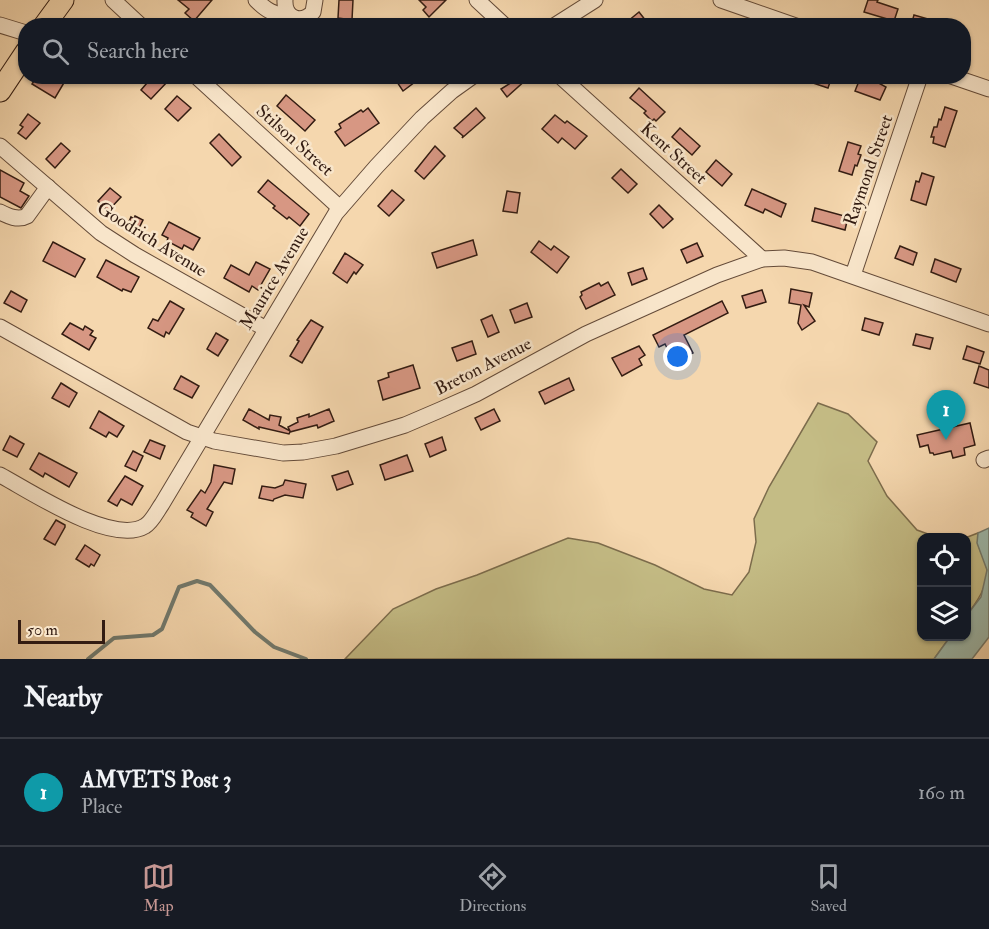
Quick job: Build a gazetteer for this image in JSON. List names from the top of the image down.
{
  "streets": {
    "street": [
      "Stilson Street",
      "Kent Street",
      "Raymond Street",
      "Goodrich Avenue",
      "Maurice Avenue",
      "Breton Avenue"
    ]
  },
  "crossings": [
    ["Stilson Street", "Maurice Avenue"],
    ["Kent Street", "Breton Avenue"],
    ["Raymond Street", "Breton Avenue"],
    ["Goodrich Avenue", "Maurice Avenue"],
    ["Maurice Avenue", "Breton Avenue"]
  ],
  "scale_bar": "50 m",
  "page": {
    "search": "Search here",
    "pins": "1",
    "scale": "50 m",
    "heading": "Nearby",
    "list": [
      {
        "mark": "1",
        "name": "AMVETS Post 3",
        "note": "Place",
        "value": "160 m"
      }
    ],
    "nav": ["Map", "Directions", "Saved"]
  }
}
